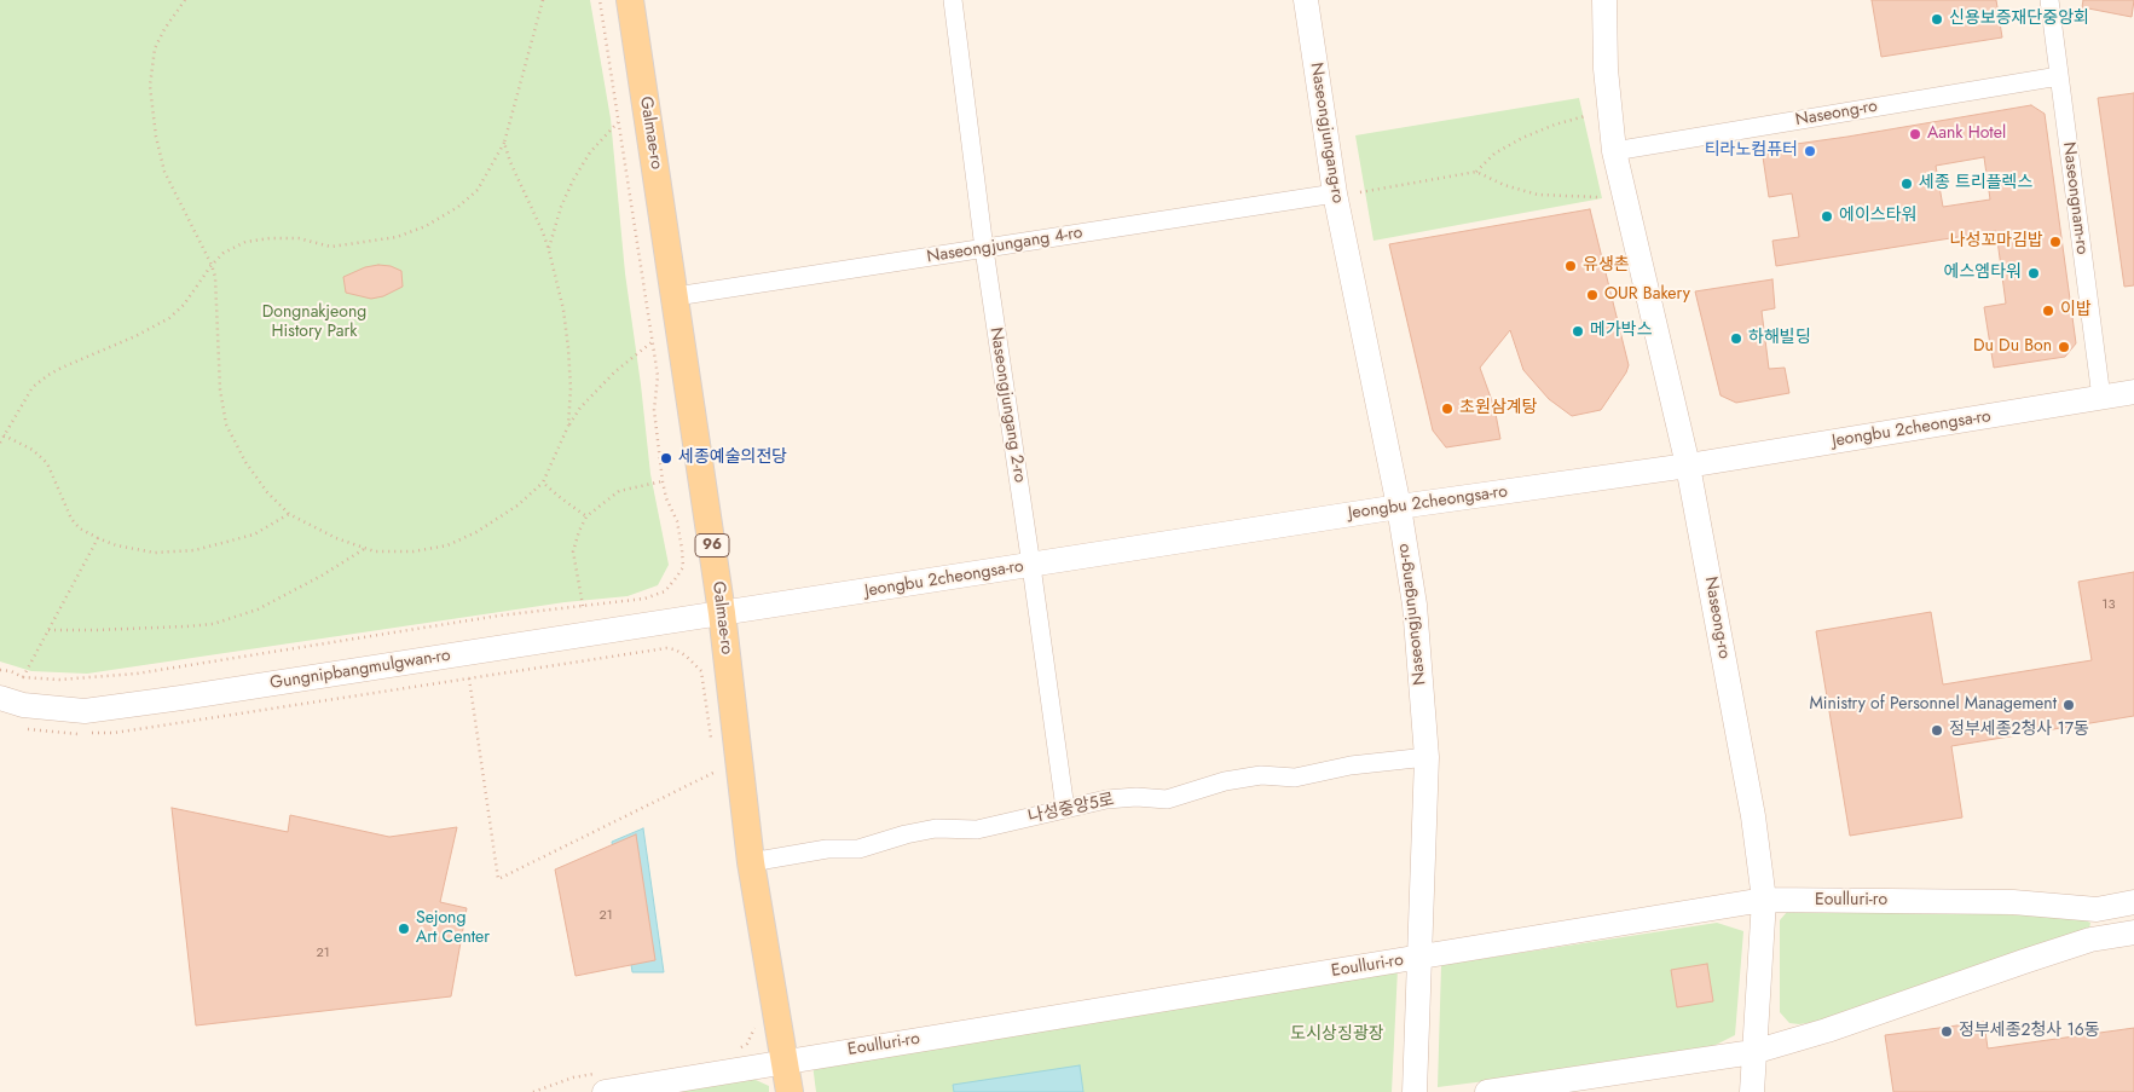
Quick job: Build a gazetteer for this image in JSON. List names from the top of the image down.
{
  "streets": {
    "main road": ["Galmae-ro", "96"],
    "street": [
      "Naseong-ro",
      "Naseongjungang-ro",
      "Naseongnam-ro",
      "Naseongjungang 4-ro",
      "Naseongjungang 2-ro",
      "Jeongbu 2cheongsa-ro",
      "Gungnipbangmulgwan-ro",
      "나성중앙5로",
      "Eoulluri-ro"
    ]
  },
  "crossings": [
    ["Naseong-ro", "Naseongnam-ro"],
    ["Naseong-ro", "Jeongbu 2cheongsa-ro"],
    ["Naseong-ro", "Eoulluri-ro"],
    ["Galmae-ro", "Naseongjungang 4-ro"],
    ["Galmae-ro", "Jeongbu 2cheongsa-ro"],
    ["Galmae-ro", "Gungnipbangmulgwan-ro"],
    ["Galmae-ro", "나성중앙5로"],
    ["Galmae-ro", "Eoulluri-ro"],
    ["Naseongjungang-ro", "Naseongjungang 4-ro"],
    ["Naseongjungang-ro", "Jeongbu 2cheongsa-ro"],
    ["Naseongjungang-ro", "나성중앙5로"],
    ["Naseongjungang-ro", "Eoulluri-ro"],
    ["Naseongnam-ro", "Jeongbu 2cheongsa-ro"],
    ["Naseongjungang 4-ro", "Naseongjungang 2-ro"],
    ["Naseongjungang 2-ro", "Jeongbu 2cheongsa-ro"],
    ["Naseongjungang 2-ro", "나성중앙5로"],
    ["Jeongbu 2cheongsa-ro", "Gungnipbangmulgwan-ro"]
  ],
  "parks": ["Dongnakjeong History Park", "도시상징광장"],
  "places": [
    "신용보증재단중앙회",
    "Aank Hotel",
    "티라노컴퓨터",
    "세종 트리플렉스",
    "에이스타워",
    "나성꼬마김밥",
    "유생촌",
    "에스엠타워",
    "OUR Bakery",
    "이밥",
    "메가박스",
    "하해빌딩",
    "Du Du Bon",
    "초원삼계탕",
    "세종예술의전당",
    "Ministry of Personnel Management",
    "정부세종2청사 17동",
    "Sejong Art Center",
    "정부세종2청사 16동"
  ],
  "house_numbers": ["13", "21", "21"]
}
